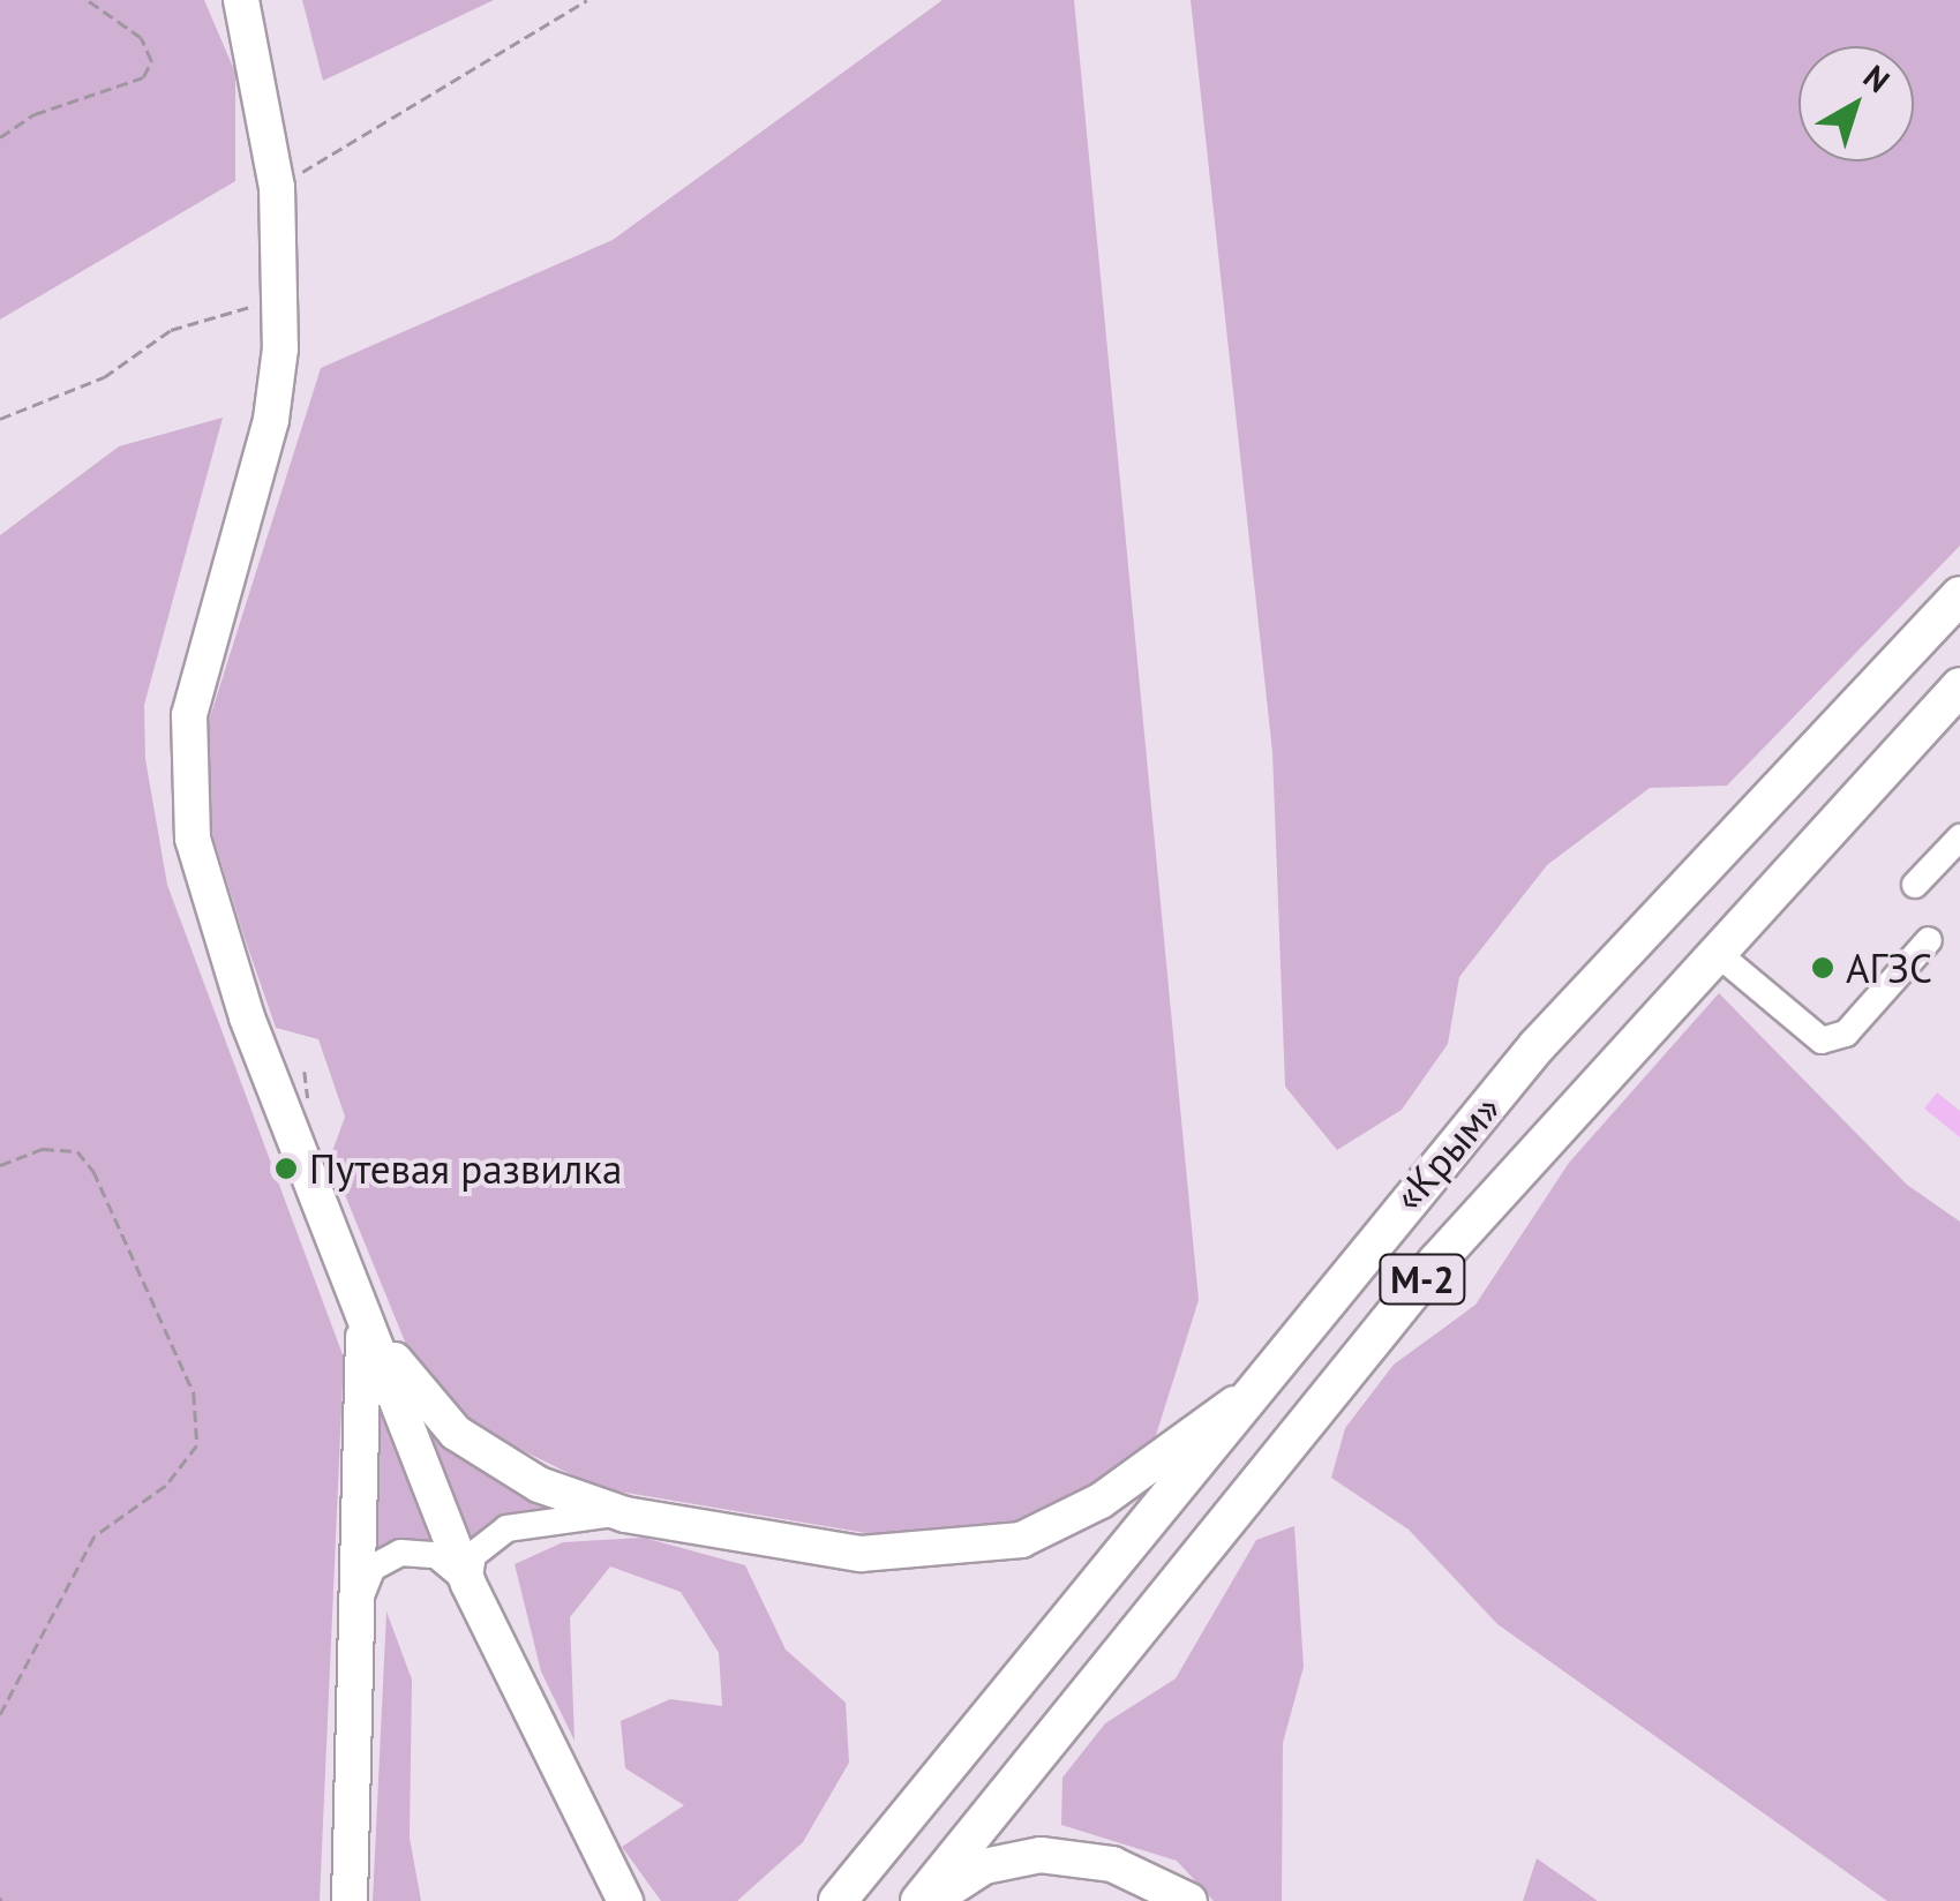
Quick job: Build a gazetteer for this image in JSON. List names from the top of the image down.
{
  "streets": {
    "highway": ["«Крым»", "М-2"]
  },
  "places": ["АГЗС", "Путевая развилка"],
  "north": "top right"
}
